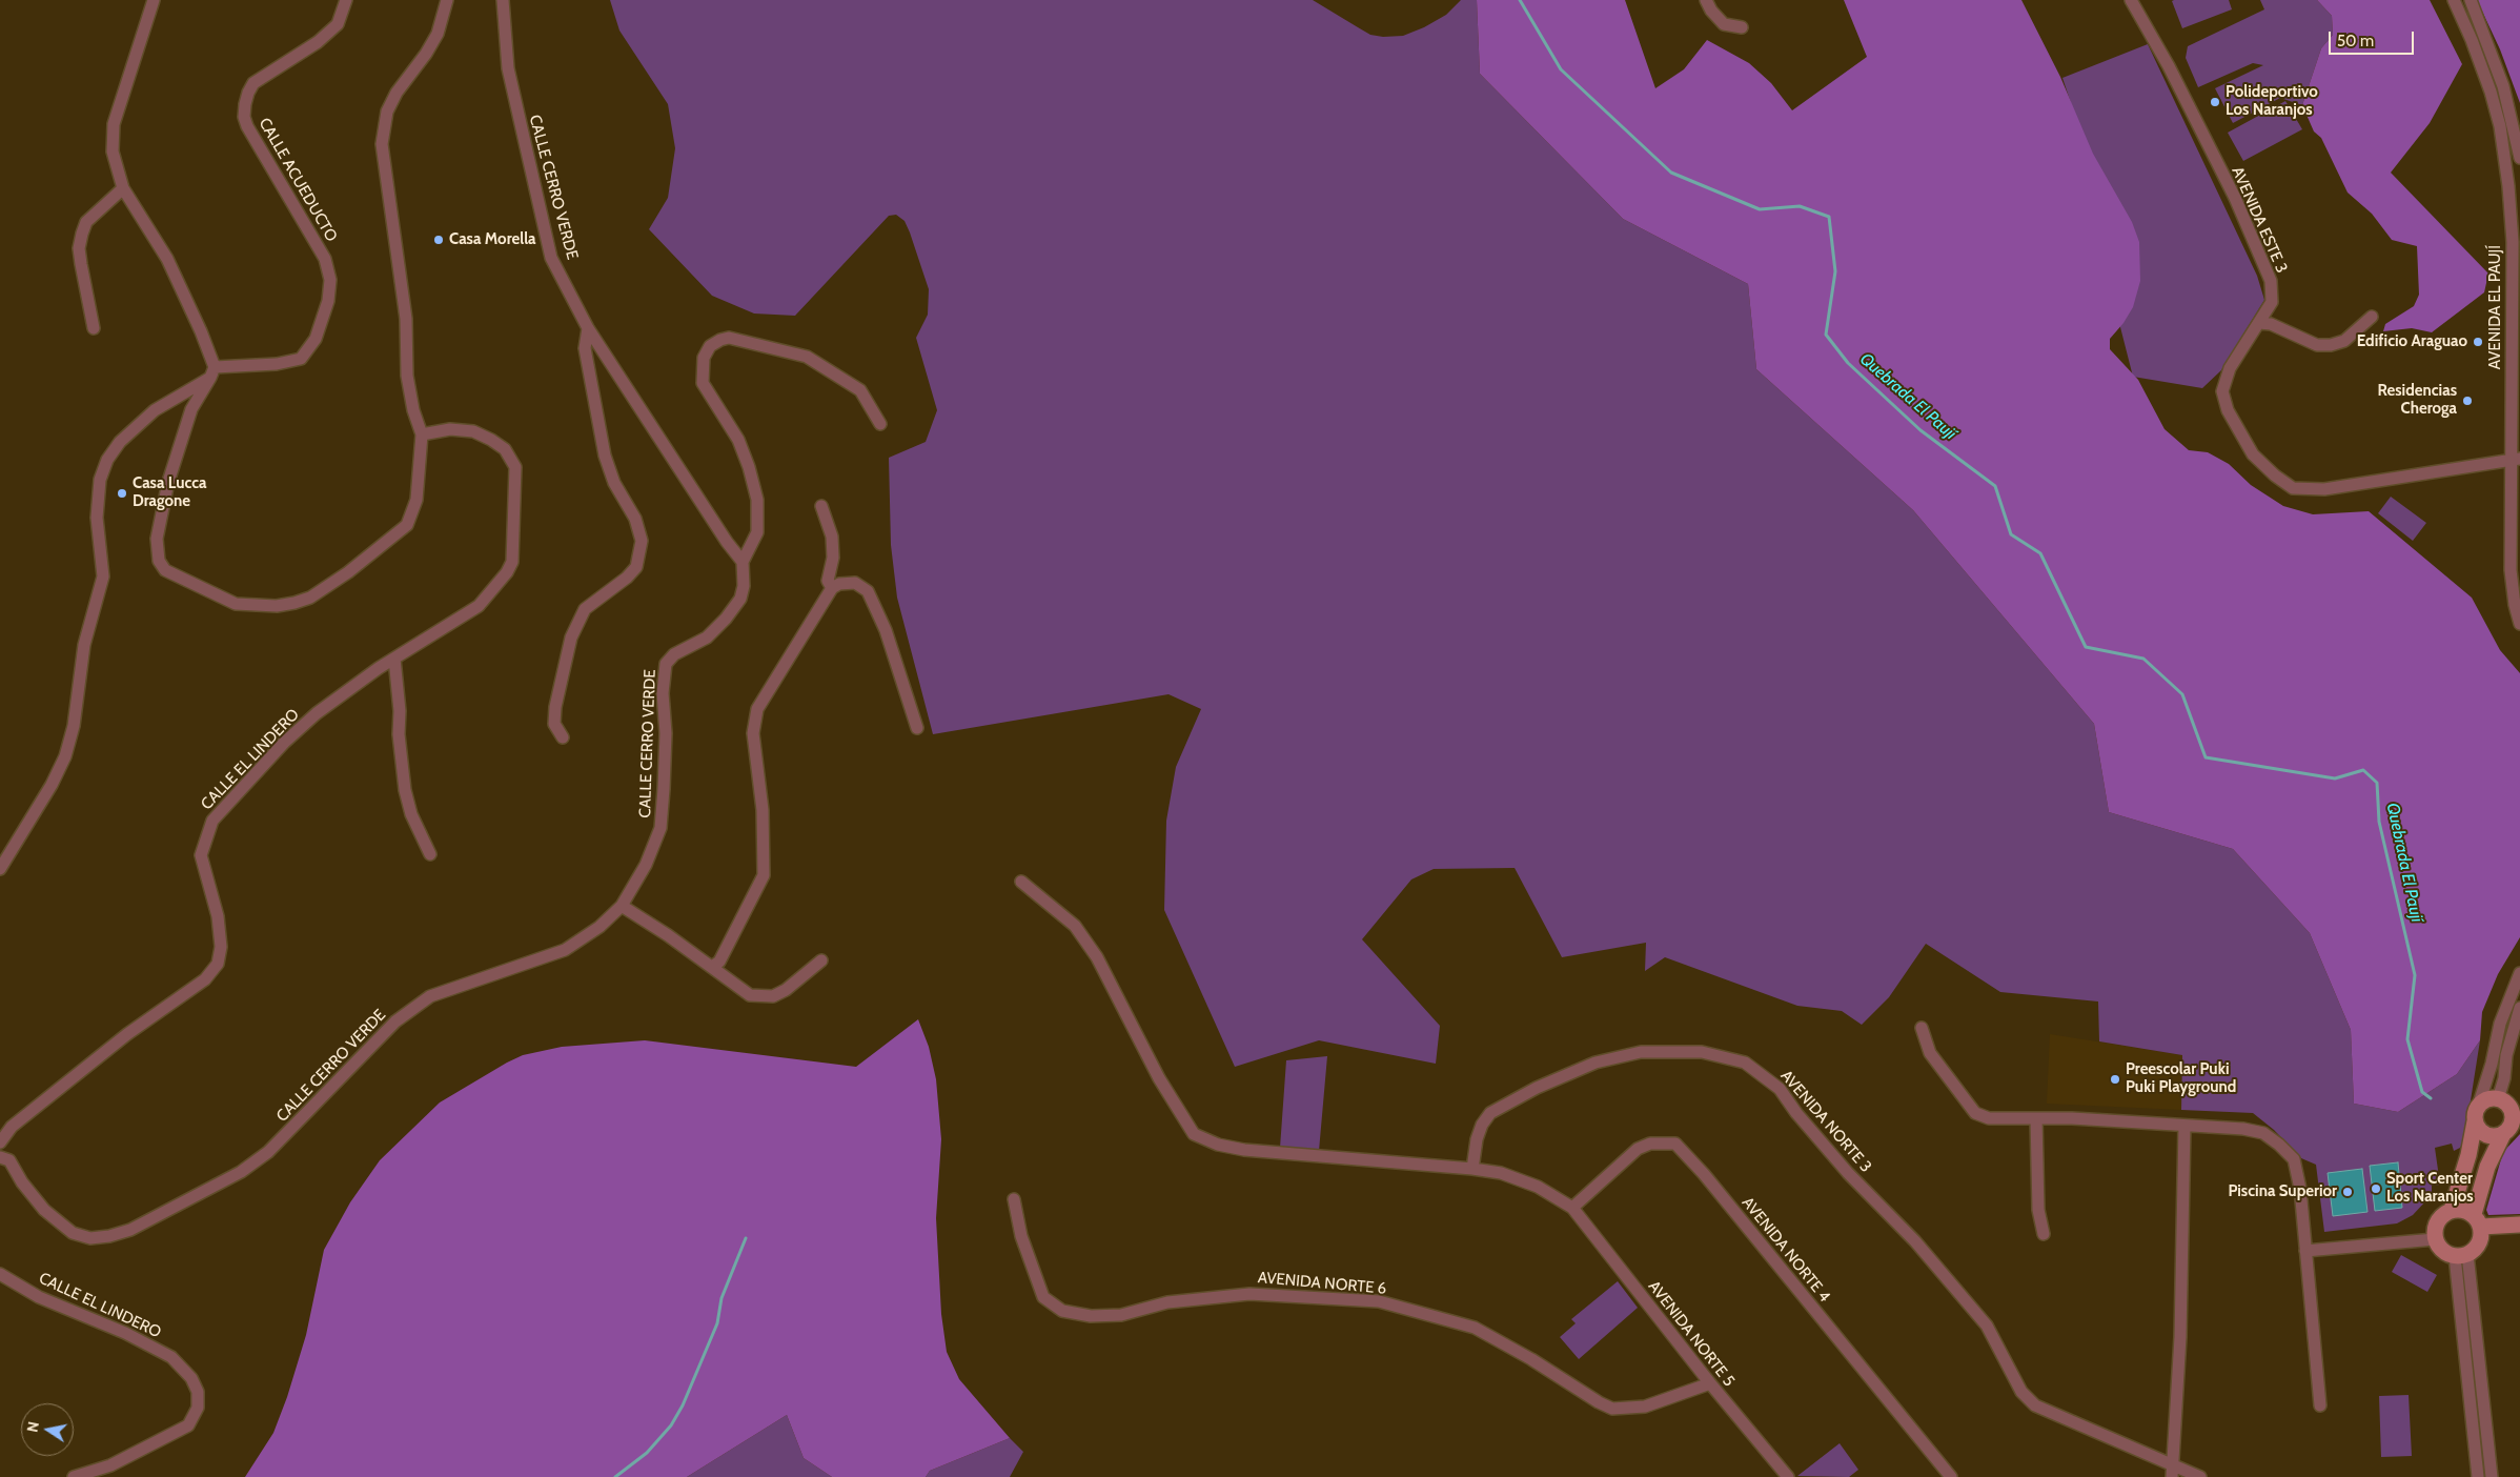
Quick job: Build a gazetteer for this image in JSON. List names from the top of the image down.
{
  "streets": {
    "street": [
      "CALLE ACUEDUCTO",
      "CALLE CERRO VERDE",
      "AVENIDA ESTE 3",
      "AVENIDA EL PAUJÍ",
      "CALLE EL LINDERO",
      "AVENIDA NORTE 3",
      "AVENIDA NORTE 4",
      "AVENIDA NORTE 6",
      "AVENIDA NORTE 5"
    ]
  },
  "crossings": [
    ["AVENIDA ESTE 3", "AVENIDA EL PAUJÍ"],
    ["AVENIDA NORTE 4", "AVENIDA NORTE 5"],
    ["AVENIDA NORTE 6", "AVENIDA NORTE 5"]
  ],
  "water": ["Quebrada El Paují"],
  "places": [
    "Polideportivo Los Naranjos",
    "Casa Morella",
    "Edificio Araguao",
    "Residencias Cheroga",
    "Casa Lucca Dragone",
    "Preescolar Puki Puki Playground",
    "Sport Center Los Naranjos",
    "Piscina Superior"
  ],
  "scale_bar": "50 m",
  "north": "left"
}
